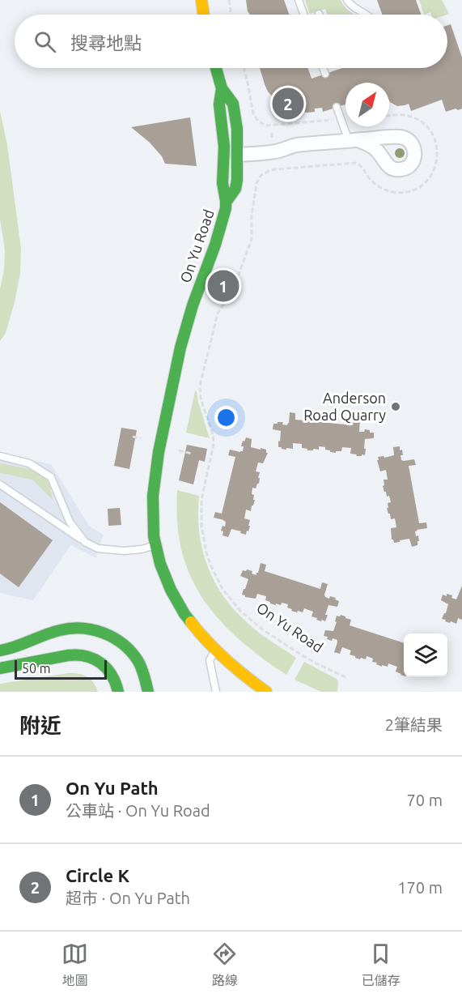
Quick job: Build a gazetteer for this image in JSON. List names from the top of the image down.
{
  "streets": {
    "street": ["On Yu Road"]
  },
  "places": ["Anderson Road Quarry"],
  "scale_bar": "50 m",
  "north": "top right",
  "page": {
    "search": "搜尋地點",
    "pins": ["2", "1"],
    "scale": "50 m",
    "heading": ["附近", "2筆結果"],
    "list": [
      {
        "mark": "1",
        "name": "On Yu Path",
        "note": "公車站 · On Yu Road",
        "value": "70 m"
      },
      {
        "mark": "2",
        "name": "Circle K",
        "note": "超市 · On Yu Path",
        "value": "170 m"
      }
    ],
    "nav": ["地圖", "路線", "已儲存"]
  }
}
